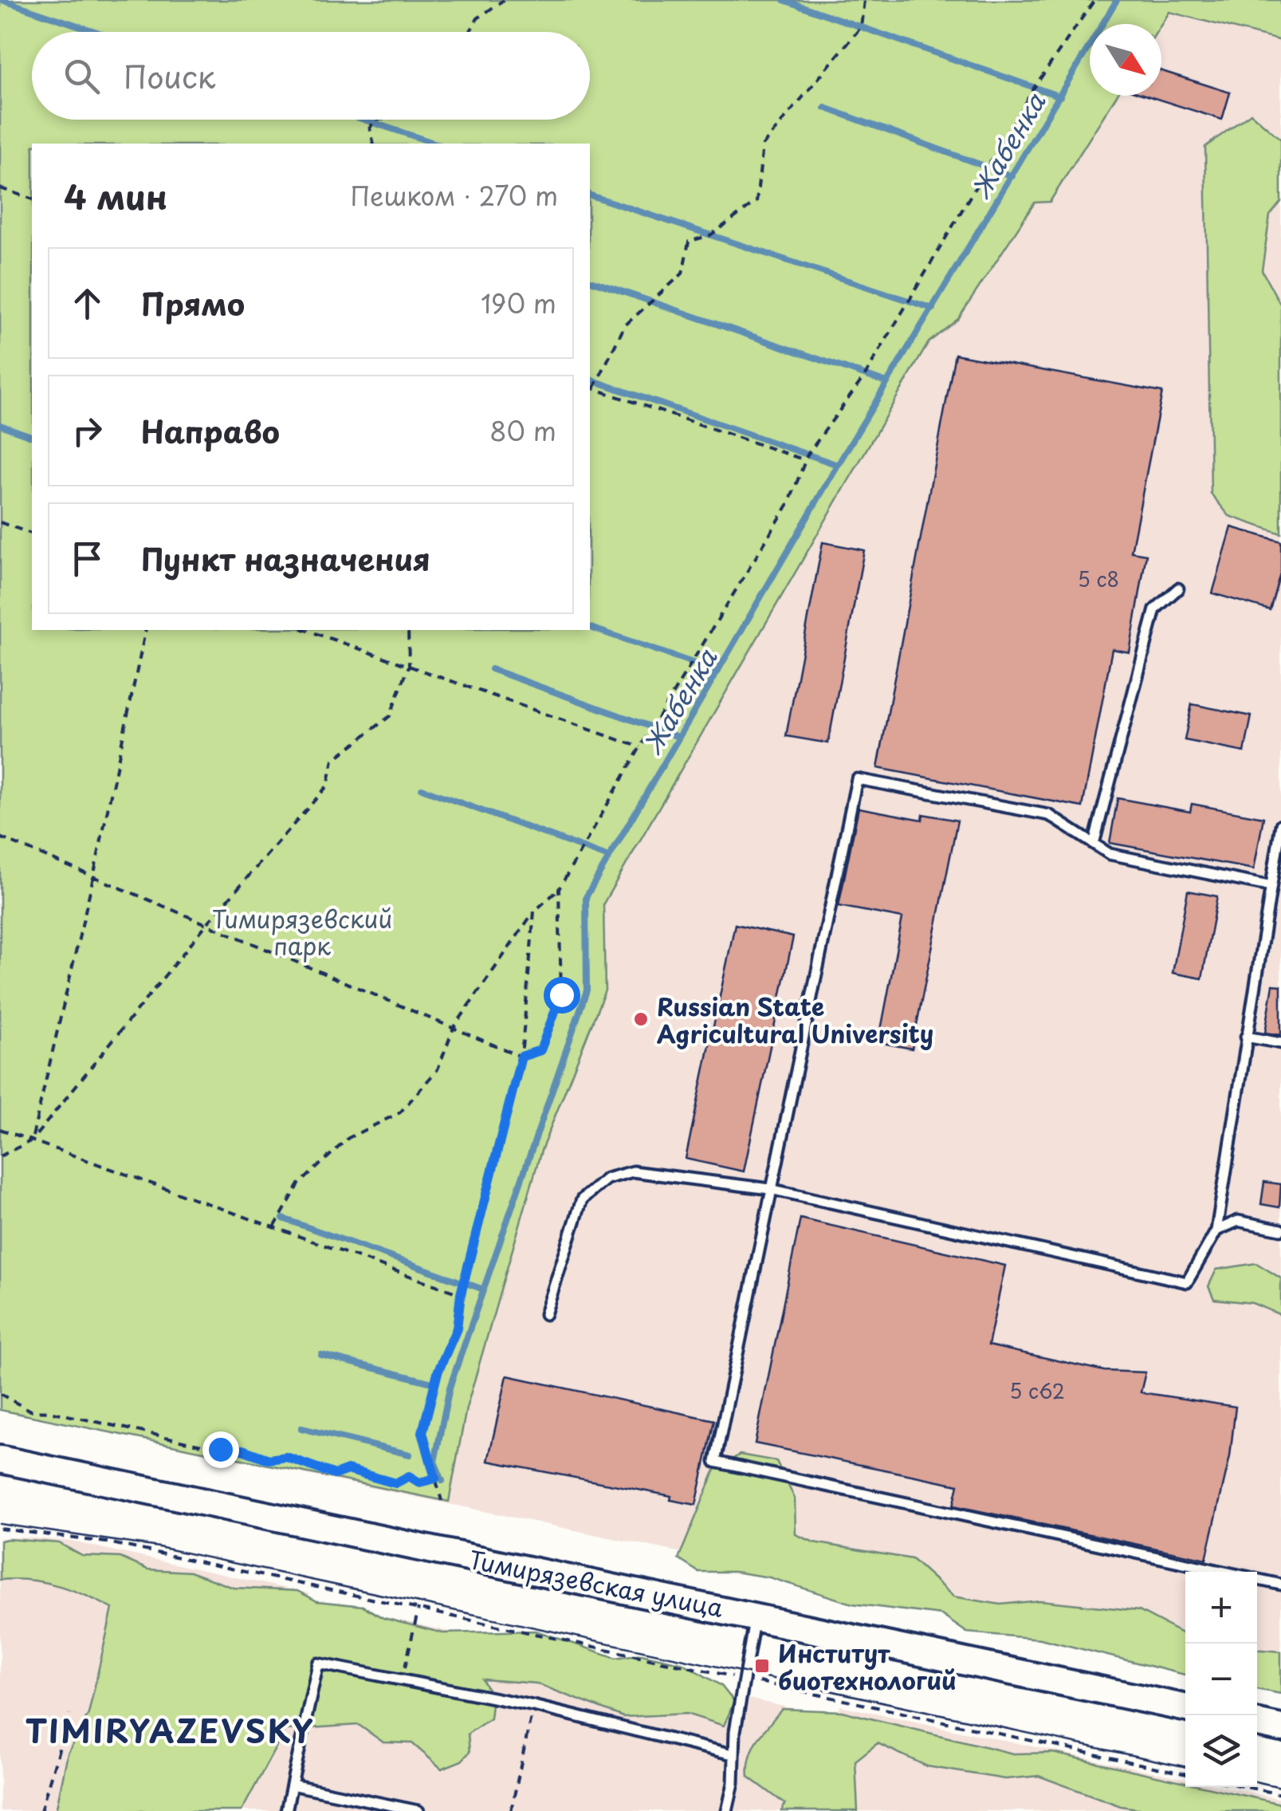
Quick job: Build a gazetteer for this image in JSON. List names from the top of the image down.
{
  "streets": {
    "main road": ["Тимирязевская улица"]
  },
  "districts": ["TIMIRYAZEVSKY"],
  "water": ["Жабенка"],
  "parks": ["Тимирязевский парк"],
  "places": {
    "other": ["Russian State Agricultural University"],
    "transit": ["Институт биотехнологий"]
  },
  "house_numbers": ["5 с8", "5 с62"],
  "north": "bottom right",
  "page": {
    "search": "Поиск",
    "heading": ["4 мин", "Пешком · 270 m"],
    "list": [
      ["Прямо", "190 m"],
      ["Направо", "80 m"],
      "Пункт назначения"
    ],
    "map_buttons": ["+", "−"]
  }
}
